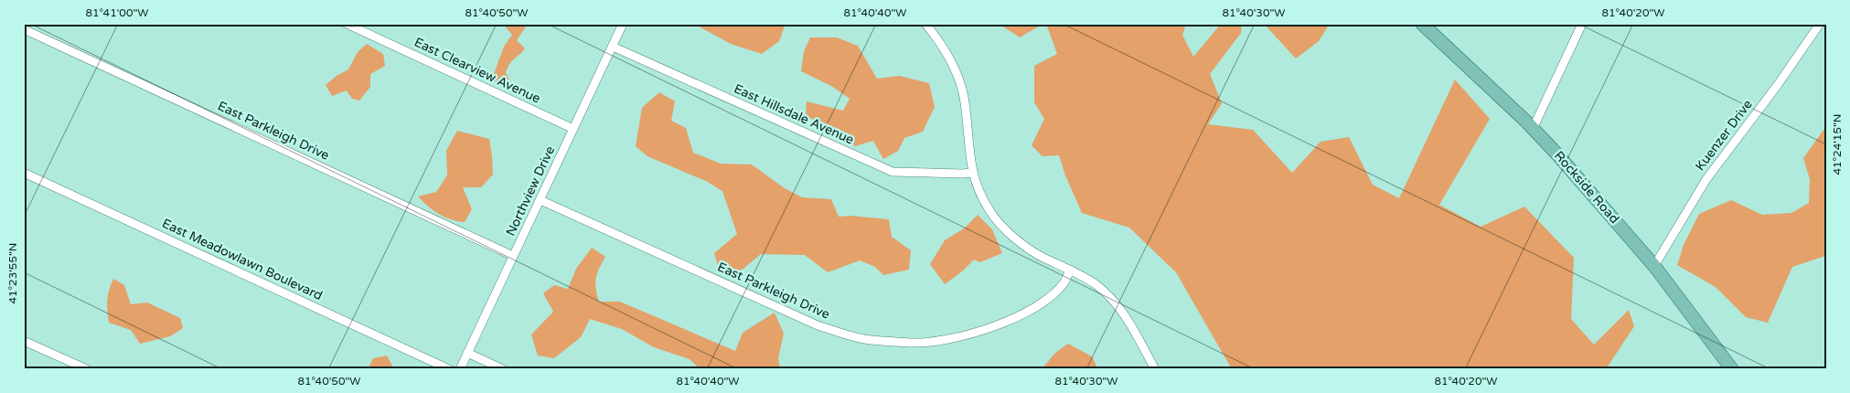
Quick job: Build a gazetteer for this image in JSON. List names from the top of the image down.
{
  "streets": {
    "main road": ["Rockside Road"],
    "street": [
      "East Clearview Avenue",
      "East Hillsdale Avenue",
      "East Parkleigh Drive",
      "Kuenzer Drive",
      "Northview Drive",
      "East Meadowlawn Boulevard"
    ]
  },
  "crossings": [
    ["East Clearview Avenue", "Northview Drive"],
    ["East Hillsdale Avenue", "Northview Drive"],
    ["East Parkleigh Drive", "Northview Drive"],
    ["Kuenzer Drive", "Rockside Road"]
  ],
  "coordinates": [
    "81°41'00\"W",
    "81°40'50\"W",
    "81°40'40\"W",
    "81°40'30\"W",
    "81°40'20\"W",
    "41°24'15\"N",
    "41°23'55\"N"
  ]
}
